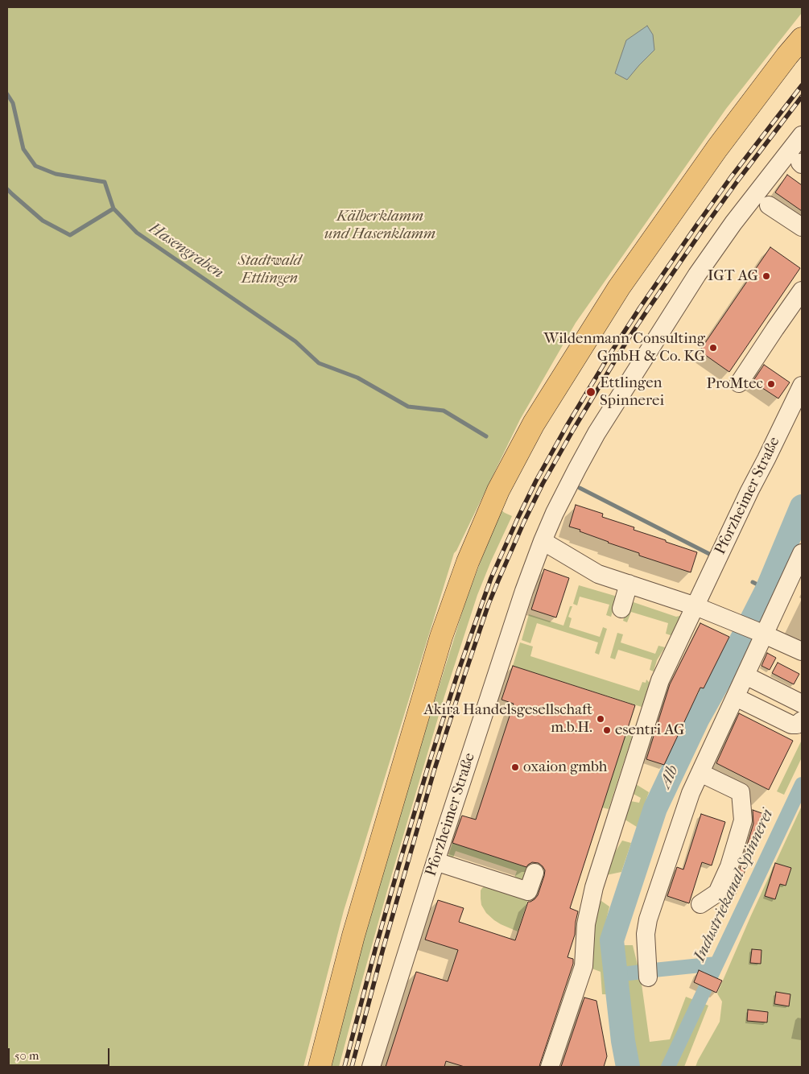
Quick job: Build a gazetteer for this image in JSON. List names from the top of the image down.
{
  "streets": {
    "street": ["Pforzheimer Straße"]
  },
  "water": ["Hasengraben", "Alb", "Industriekanal Spinnerei"],
  "parks": ["Kälberklamm und Hasenklamm", "Stadtwald Ettlingen"],
  "places": [
    "IGT AG",
    "Wildenmann Consulting GmbH & Co. KG",
    "ProMtec",
    "Ettlingen Spinnerei",
    "Akira Handelsgesellschaft m.b.H.",
    "esentri AG",
    "oxaion gmbh"
  ],
  "scale_bar": "50 m"
}
